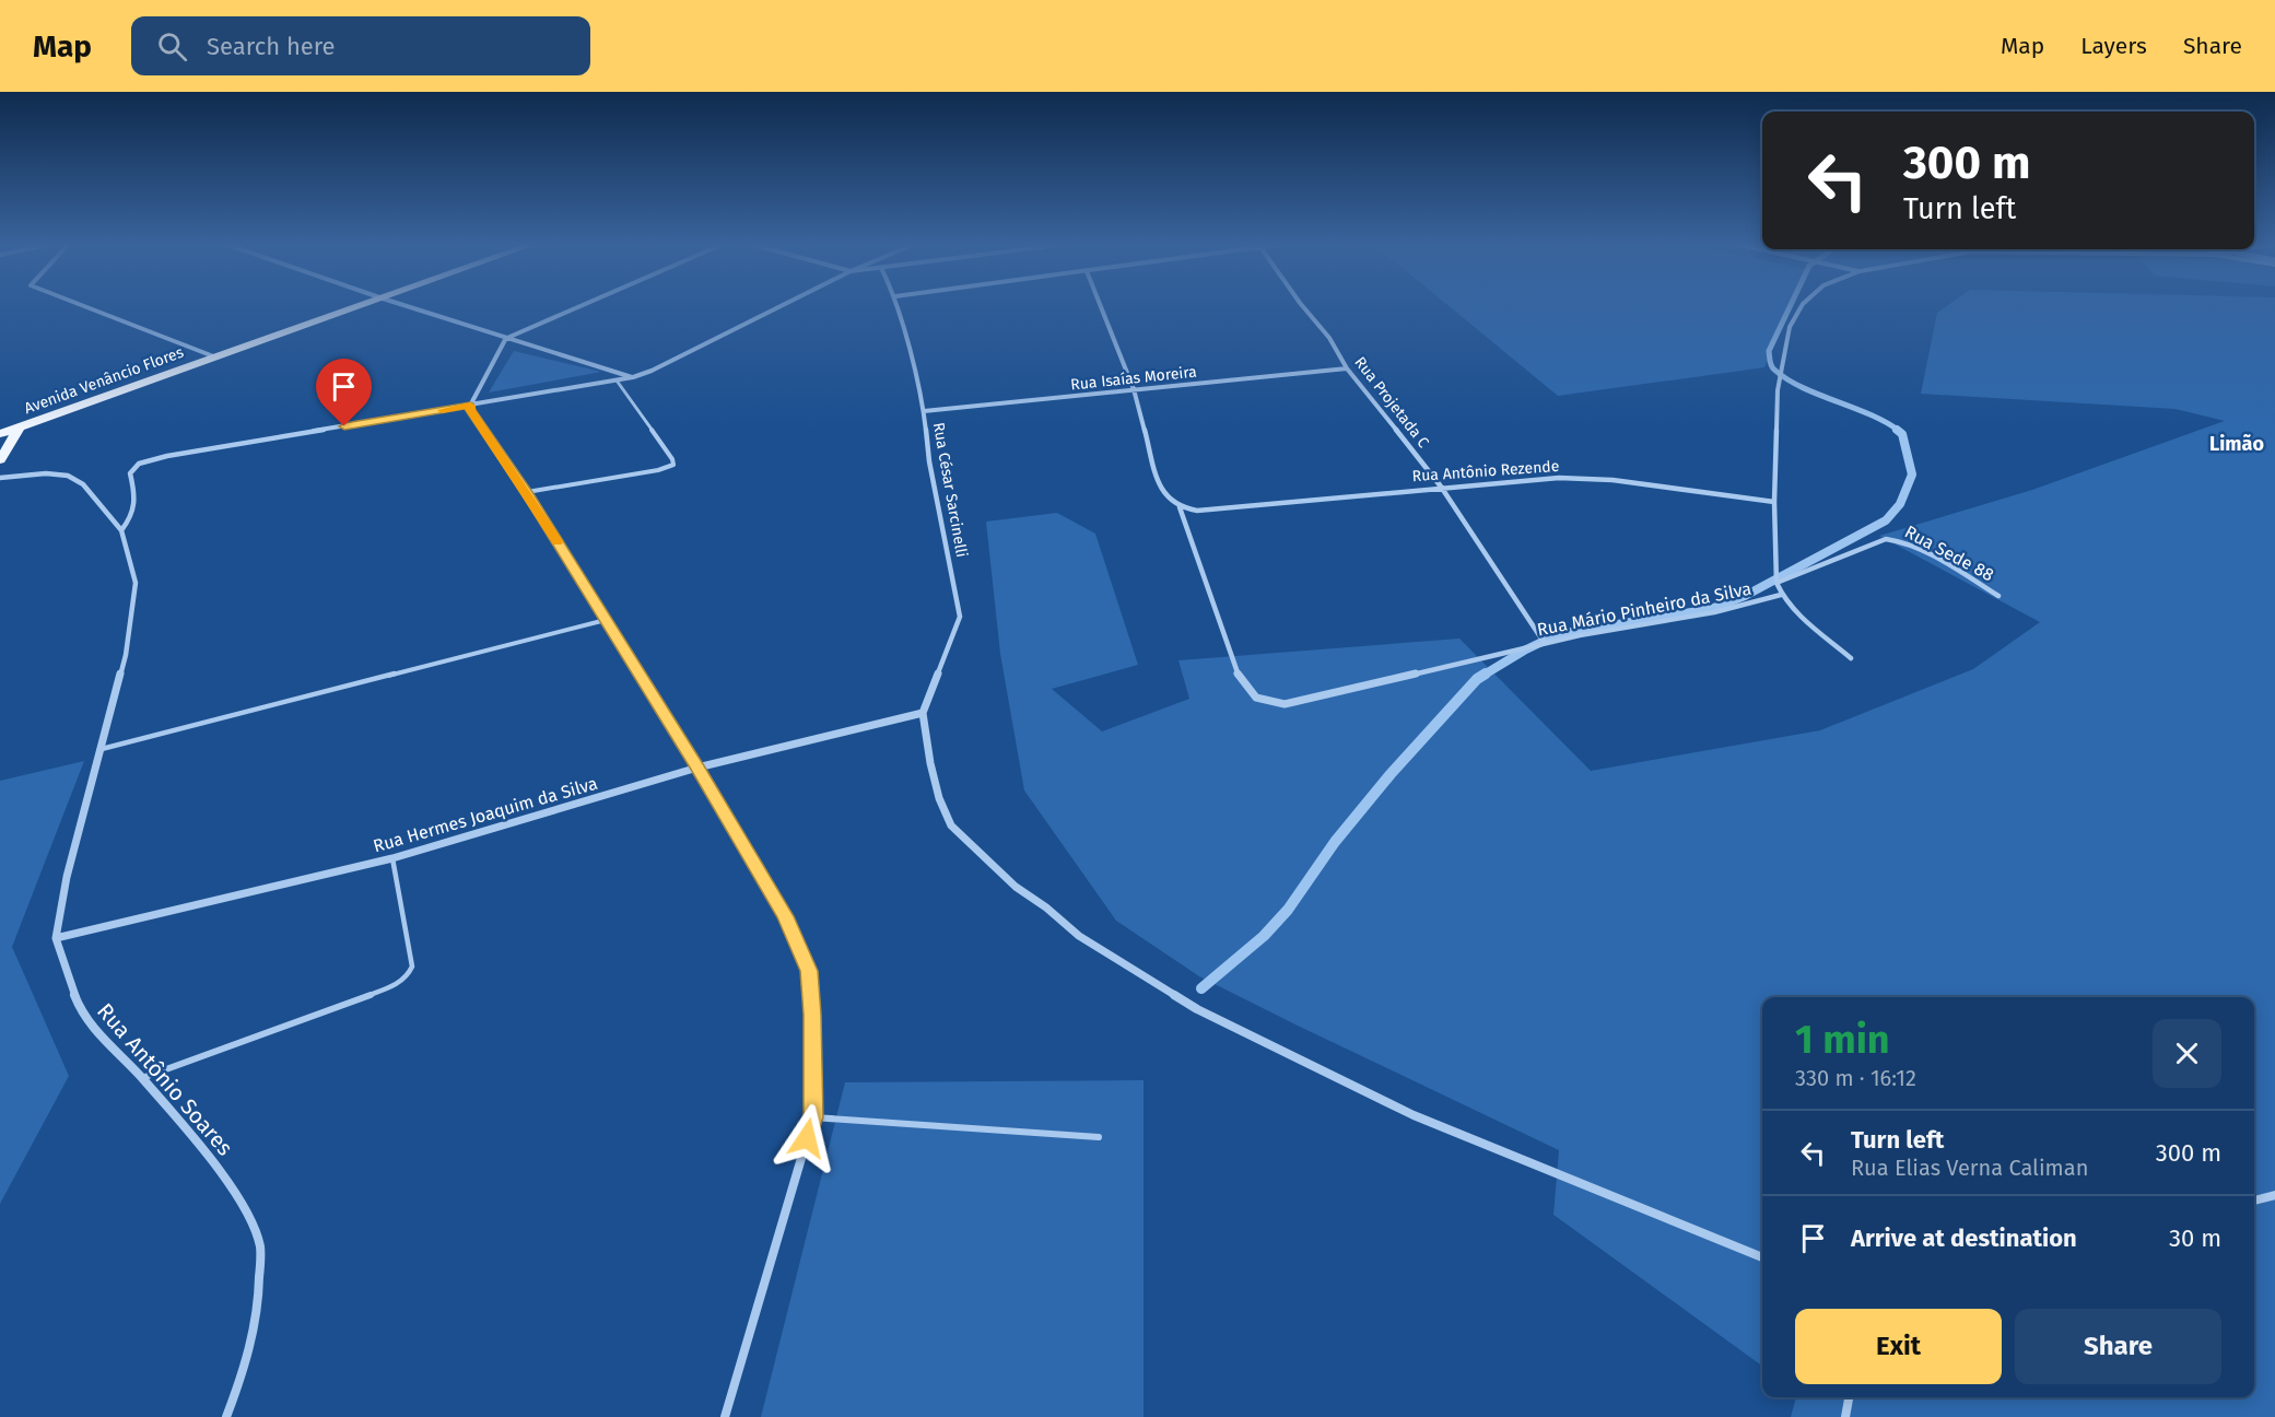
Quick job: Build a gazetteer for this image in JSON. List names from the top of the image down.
{
  "streets": {
    "main road": ["Avenida Venâncio Flores"],
    "street": [
      "Rua Isaías Moreira",
      "Rua Projetada C",
      "Rua Antônio Rezende",
      "Rua César Sarcinelli",
      "Rua Sede 88",
      "Rua Mário Pinheiro da Silva",
      "Rua Hermes Joaquim da Silva",
      "Rua Antônio Soares"
    ]
  },
  "crossings": [
    ["Rua Isaías Moreira", "Rua Projetada C"],
    ["Rua Isaías Moreira", "Rua César Sarcinelli"],
    ["Rua Projetada C", "Rua Antônio Rezende"],
    ["Rua Projetada C", "Rua Mário Pinheiro da Silva"],
    ["Rua Antônio Rezende", "Rua Mário Pinheiro da Silva"],
    ["Rua César Sarcinelli", "Rua Hermes Joaquim da Silva"],
    ["Rua Hermes Joaquim da Silva", "Rua Antônio Soares"]
  ],
  "districts": ["Limão"],
  "page": {
    "header": "Map",
    "search": "Search here",
    "nav": ["Map", "Layers", "Share"],
    "turn": ["300 m", "Turn left"],
    "heading": ["1 min", "330 m · 16:12"],
    "list": [
      {
        "name": "Turn left",
        "note": "Rua Elias Verna Caliman",
        "value": "300 m"
      },
      {
        "name": "Arrive at destination",
        "value": "30 m"
      }
    ],
    "buttons": ["Exit", "Share"]
  }
}
